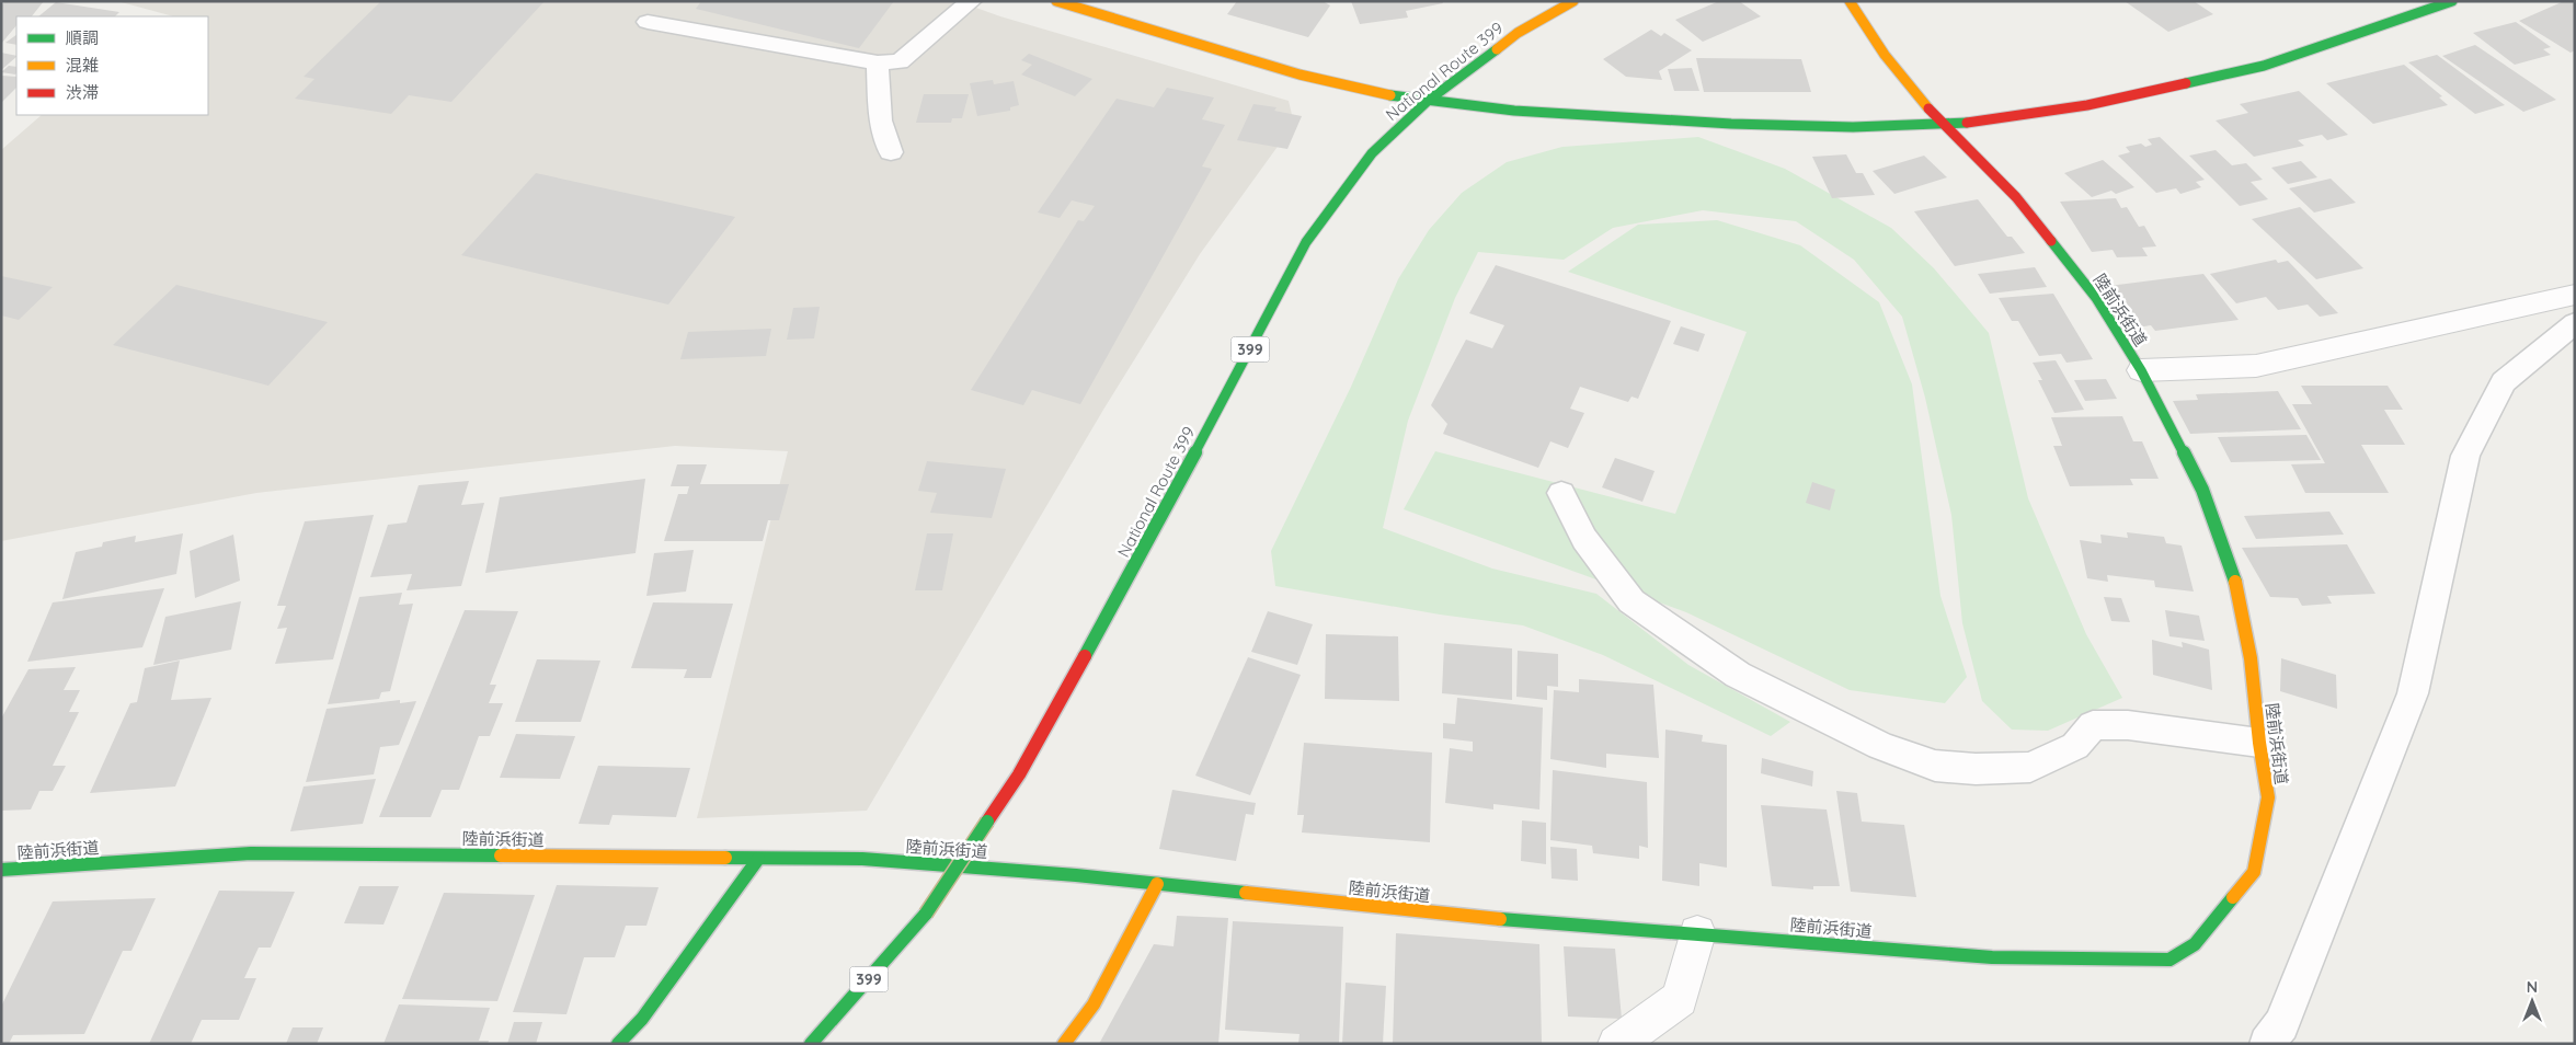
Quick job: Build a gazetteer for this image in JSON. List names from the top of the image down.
{
  "streets": {
    "main road": ["National Route 399", "陸前浜街道", "399"]
  },
  "legend": ["順調", "混雑", "渋滞"],
  "north": "top"
}
